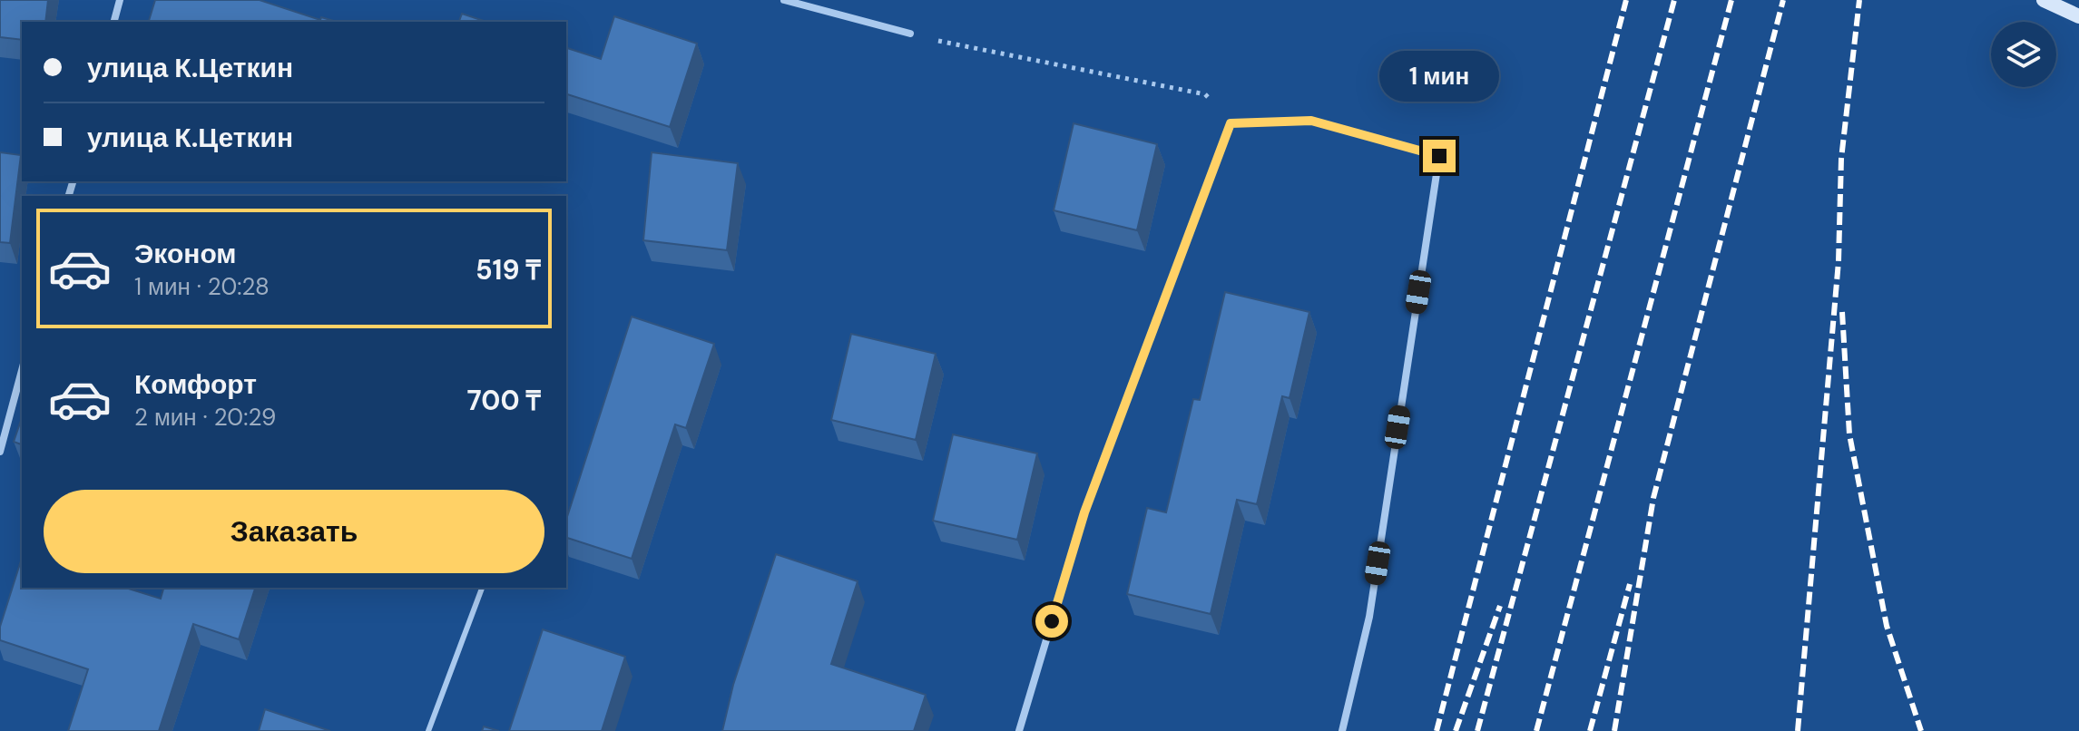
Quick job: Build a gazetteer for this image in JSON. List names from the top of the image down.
{
  "page": {
    "banner": ["улица К.Цеткин", "улица К.Цеткин"],
    "bubble": "1 мин",
    "list": [
      {
        "name": "Эконом",
        "note": "1 мин · 20:28",
        "value": "519 ₸"
      },
      {
        "name": "Комфорт",
        "note": "2 мин · 20:29",
        "value": "700 ₸"
      }
    ],
    "buttons": "Заказать"
  }
}
